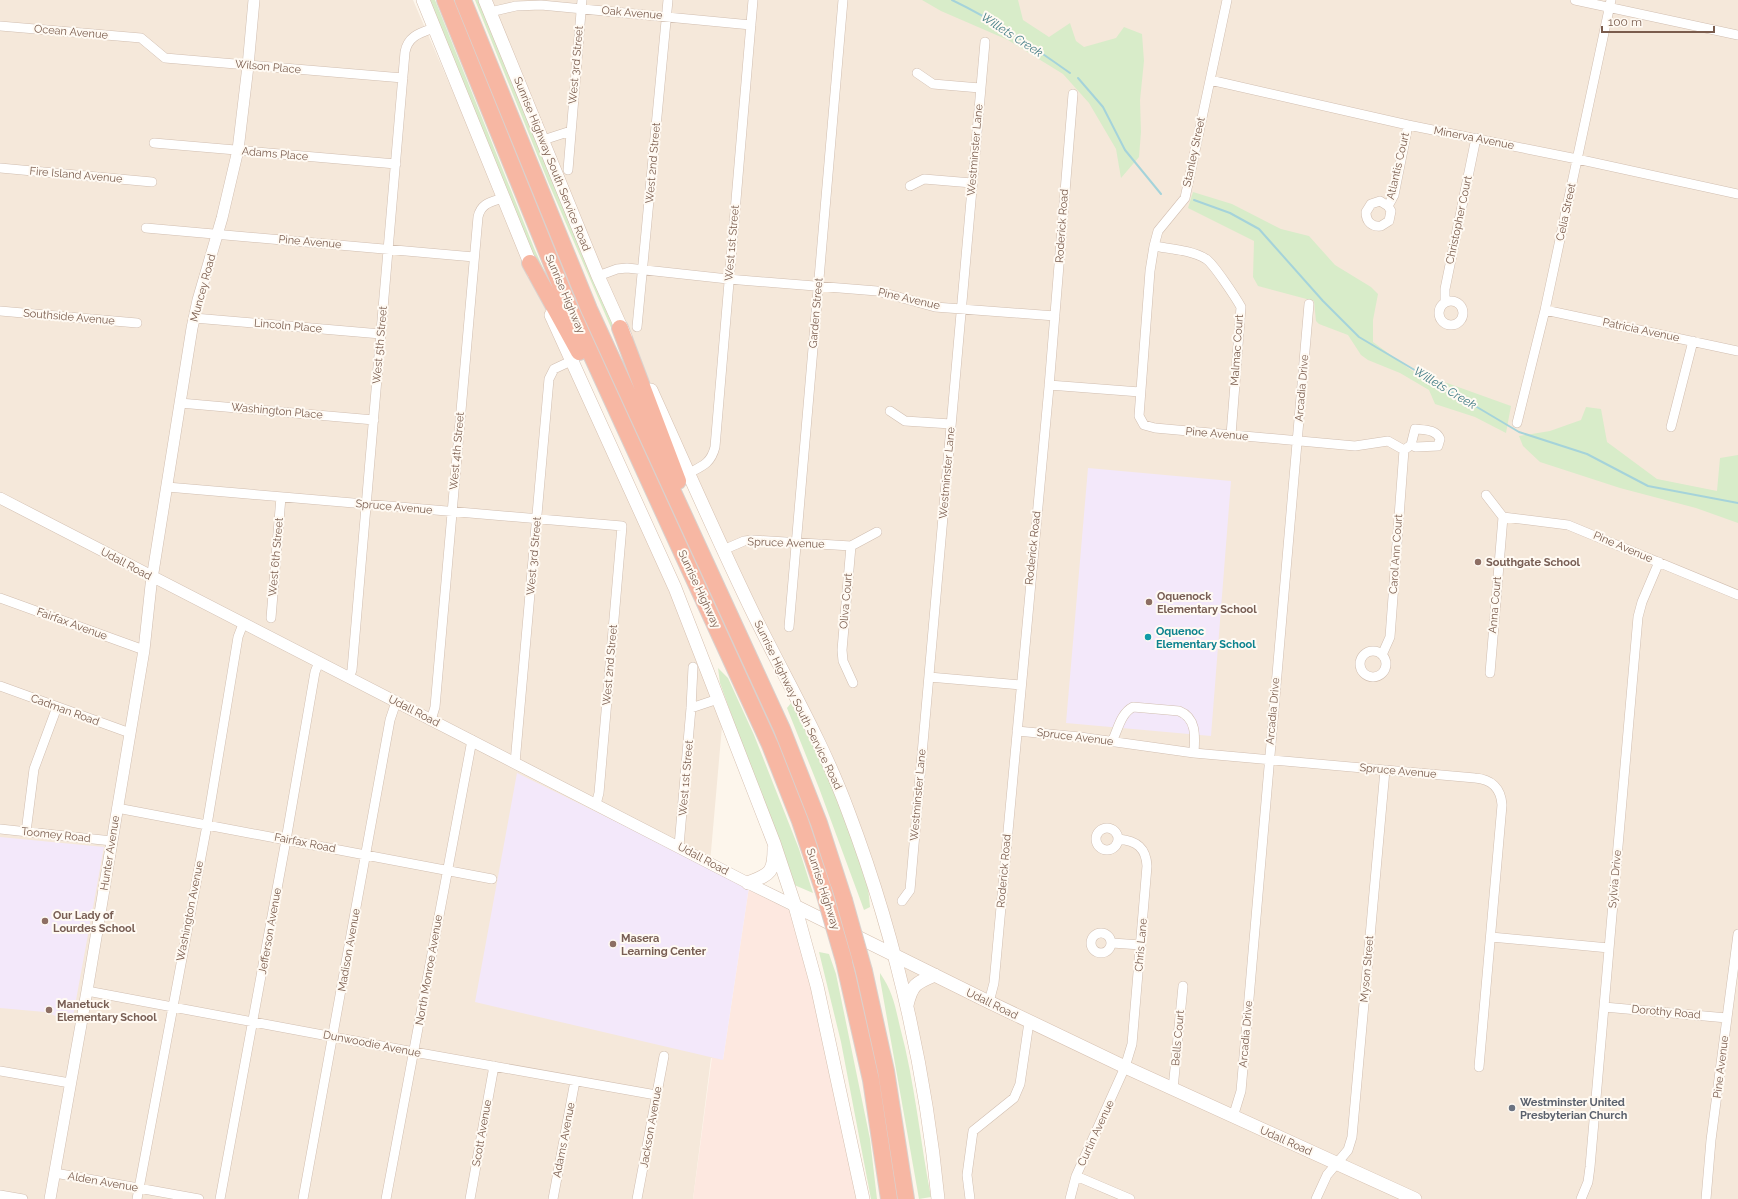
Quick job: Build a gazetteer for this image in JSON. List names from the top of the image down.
{
  "streets": {
    "highway": ["Sunrise Highway"],
    "main road": ["Sunrise Highway South Service Road", "Udall Road"],
    "street": [
      "Oak Avenue",
      "Ocean Avenue",
      "West 3rd Street",
      "Wilson Place",
      "Minerva Avenue",
      "Westminster Lane",
      "Stanley Street",
      "Adams Place",
      "West 2nd Street",
      "Atlantis Court",
      "Fire Island Avenue",
      "Celia Street",
      "Christopher Court",
      "Roderick Road",
      "Pine Avenue",
      "West 1st Street",
      "Muncey Road",
      "Garden Street",
      "Southside Avenue",
      "Lincoln Place",
      "Patricia Avenue",
      "West 5th Street",
      "Malmac Court",
      "Arcadia Drive",
      "Washington Place",
      "West 4th Street",
      "Spruce Avenue",
      "Carol Ann Court",
      "West 6th Street",
      "Oliva Court",
      "Anna Court",
      "Fairfax Avenue",
      "Cadman Road",
      "Toomey Road",
      "Fairfax Road",
      "Hunter Avenue",
      "Sylvia Drive",
      "Washington Avenue",
      "Jefferson Avenue",
      "Chris Lane",
      "Madison Avenue",
      "Myson Street",
      "North Monroe Avenue",
      "Dorothy Road",
      "Bells Court",
      "Dunwoodie Avenue",
      "Jackson Avenue",
      "Scott Avenue",
      "Curtin Avenue",
      "Adams Avenue",
      "Alden Avenue"
    ]
  },
  "crossings": [
    ["Oak Avenue", "West 3rd Street"],
    ["Oak Avenue", "West 2nd Street"],
    ["Oak Avenue", "Sunrise Highway South Service Road"],
    ["Oak Avenue", "West 1st Street"],
    ["Ocean Avenue", "Wilson Place"],
    ["West 3rd Street", "Sunrise Highway"],
    ["West 3rd Street", "Spruce Avenue"],
    ["West 3rd Street", "Udall Road"],
    ["Wilson Place", "Muncey Road"],
    ["Wilson Place", "West 5th Street"],
    ["Minerva Avenue", "Stanley Street"],
    ["Minerva Avenue", "Atlantis Court"],
    ["Minerva Avenue", "Celia Street"],
    ["Minerva Avenue", "Christopher Court"],
    ["Westminster Lane", "Pine Avenue"],
    ["Stanley Street", "Pine Avenue"],
    ["Stanley Street", "Malmac Court"],
    ["Adams Place", "Muncey Road"],
    ["Adams Place", "West 5th Street"],
    ["West 2nd Street", "Pine Avenue"],
    ["West 2nd Street", "Spruce Avenue"],
    ["West 2nd Street", "Udall Road"],
    ["Sunrise Highway South Service Road", "Pine Avenue"],
    ["Sunrise Highway South Service Road", "Spruce Avenue"],
    ["Sunrise Highway South Service Road", "Udall Road"],
    ["Celia Street", "Patricia Avenue"],
    ["Roderick Road", "Pine Avenue"],
    ["Roderick Road", "Spruce Avenue"],
    ["Roderick Road", "Udall Road"],
    ["Pine Avenue", "West 1st Street"],
    ["Pine Avenue", "Muncey Road"],
    ["Pine Avenue", "Garden Street"],
    ["Pine Avenue", "West 5th Street"],
    ["Pine Avenue", "Malmac Court"],
    ["Pine Avenue", "Arcadia Drive"],
    ["Pine Avenue", "West 4th Street"],
    ["Pine Avenue", "Carol Ann Court"],
    ["Pine Avenue", "Anna Court"],
    ["Pine Avenue", "Sylvia Drive"],
    ["Pine Avenue", "Dorothy Road"],
    ["West 1st Street", "Udall Road"],
    ["Muncey Road", "Lincoln Place"],
    ["Muncey Road", "Washington Place"],
    ["Muncey Road", "Spruce Avenue"],
    ["Muncey Road", "Udall Road"],
    ["Muncey Road", "Hunter Avenue"],
    ["Sunrise Highway", "West 5th Street"],
    ["Sunrise Highway", "West 4th Street"],
    ["Sunrise Highway", "Udall Road"],
    ["Garden Street", "Spruce Avenue"],
    ["Lincoln Place", "West 5th Street"],
    ["West 5th Street", "Washington Place"],
    ["West 5th Street", "Spruce Avenue"],
    ["West 5th Street", "Udall Road"],
    ["Arcadia Drive", "Spruce Avenue"],
    ["Arcadia Drive", "Udall Road"],
    ["West 4th Street", "Spruce Avenue"],
    ["West 4th Street", "Udall Road"],
    ["Spruce Avenue", "West 6th Street"],
    ["Spruce Avenue", "Oliva Court"],
    ["Spruce Avenue", "Myson Street"],
    ["Udall Road", "Hunter Avenue"],
    ["Udall Road", "Washington Avenue"],
    ["Udall Road", "Jefferson Avenue"],
    ["Udall Road", "Chris Lane"],
    ["Udall Road", "Madison Avenue"],
    ["Udall Road", "Myson Street"],
    ["Udall Road", "North Monroe Avenue"],
    ["Udall Road", "Bells Court"],
    ["Udall Road", "Curtin Avenue"],
    ["Fairfax Avenue", "Hunter Avenue"],
    ["Cadman Road", "Hunter Avenue"],
    ["Toomey Road", "Hunter Avenue"],
    ["Fairfax Road", "Hunter Avenue"],
    ["Fairfax Road", "Washington Avenue"],
    ["Fairfax Road", "Jefferson Avenue"],
    ["Fairfax Road", "Madison Avenue"],
    ["Fairfax Road", "North Monroe Avenue"],
    ["Hunter Avenue", "Dunwoodie Avenue"],
    ["Hunter Avenue", "Alden Avenue"],
    ["Sylvia Drive", "Dorothy Road"],
    ["Washington Avenue", "Dunwoodie Avenue"],
    ["Washington Avenue", "Alden Avenue"],
    ["Jefferson Avenue", "Dunwoodie Avenue"],
    ["Chris Lane", "Curtin Avenue"],
    ["Madison Avenue", "Dunwoodie Avenue"],
    ["North Monroe Avenue", "Dunwoodie Avenue"],
    ["Dunwoodie Avenue", "Jackson Avenue"],
    ["Dunwoodie Avenue", "Scott Avenue"],
    ["Dunwoodie Avenue", "Adams Avenue"]
  ],
  "water": ["Willets Creek"],
  "places": [
    "Southgate School",
    "Oquenock Elementary School",
    "Oquenoc Elementary School",
    "Our Lady of Lourdes School",
    "Masera Learning Center",
    "Manetuck Elementary School",
    "Westminster United Presbyterian Church"
  ],
  "scale_bar": "100 m"
}
